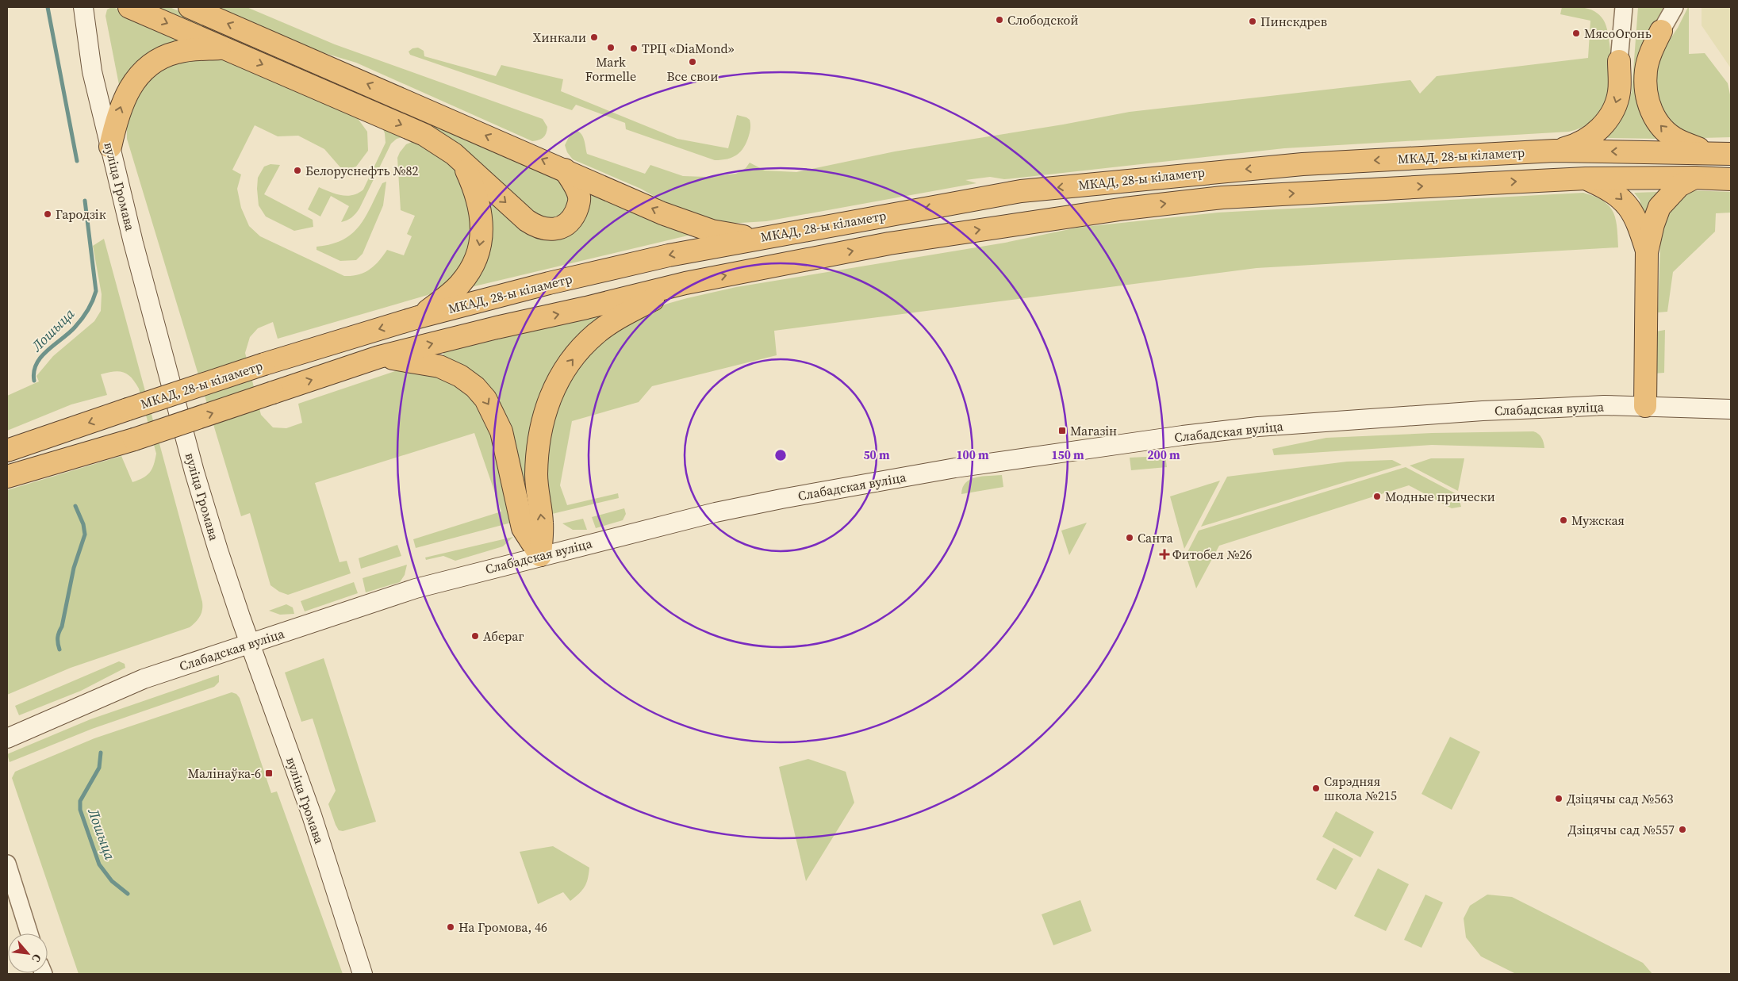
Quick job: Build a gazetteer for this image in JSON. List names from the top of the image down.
{
  "streets": {
    "highway": ["МКАД, 28-ы кіламетр"],
    "main road": ["вуліца Громава", "Слабадская вуліца"]
  },
  "crossings": [
    ["вуліца Громава", "Слабадская вуліца"]
  ],
  "water": ["Лошыца"],
  "places": {
    "other": [
      "Слободской",
      "Пинскдрев",
      "МясоОгонь",
      "Хинкали",
      "Mark Formelle",
      "ТРЦ «DiaMond»",
      "Все свои",
      "Белоруснефть №82",
      "Гародзік",
      "Модные прически",
      "Мужская",
      "Санта",
      "Абераг",
      "Сярэдняя школа №215",
      "Дзіцячы сад №563",
      "Дзіцячы сад №557",
      "На Громова, 46"
    ],
    "transit": ["Магазін", "Малінаўка-6"],
    "health": ["Фитобел №26"]
  },
  "north": "bottom right",
  "rings": [
    "50 m",
    "100 m",
    "150 m",
    "200 m"
  ]
}
